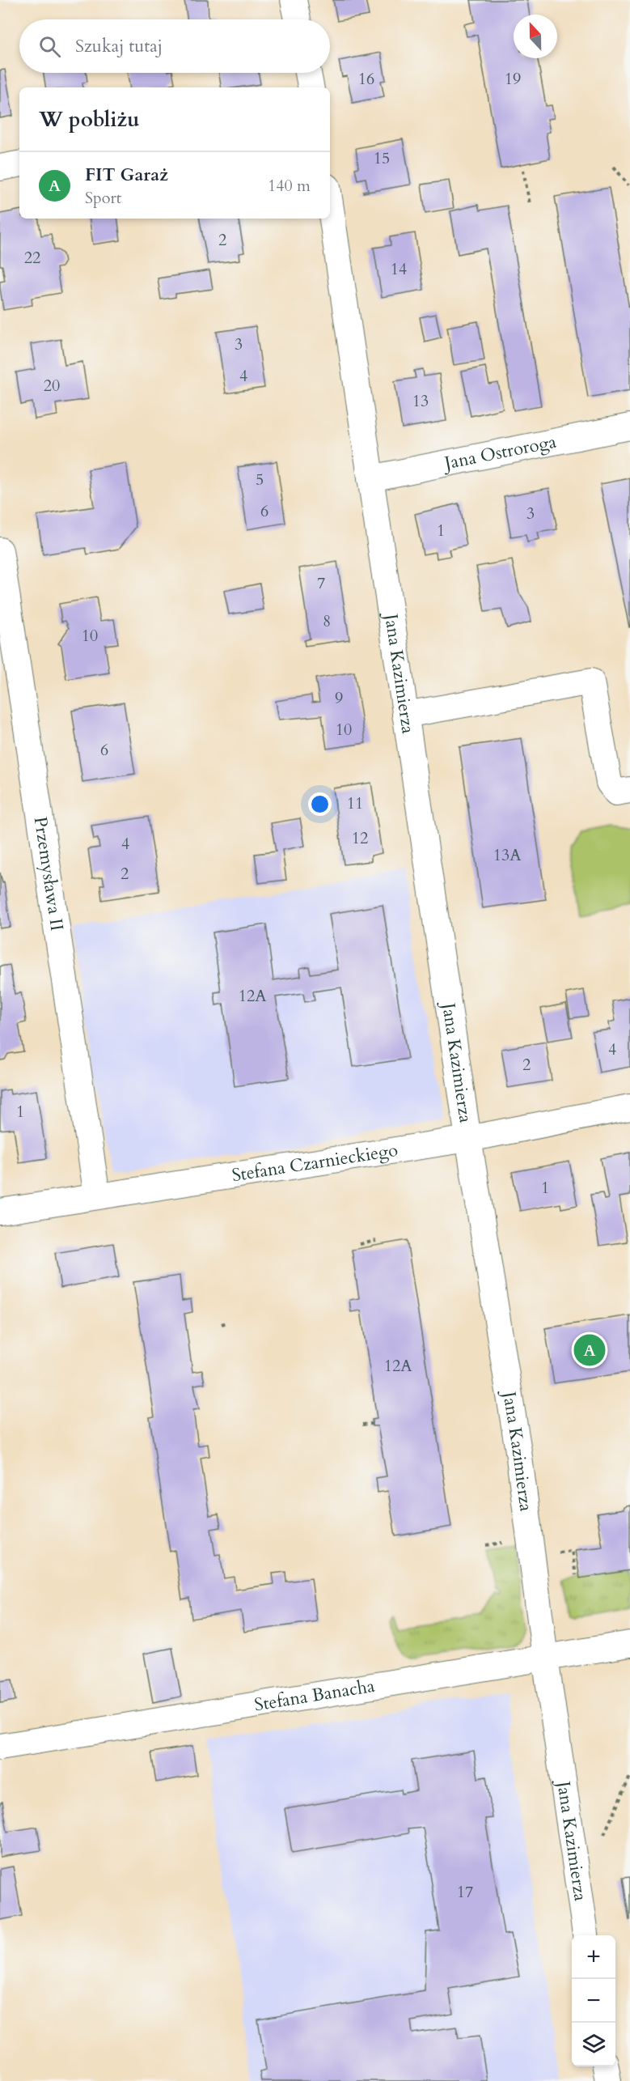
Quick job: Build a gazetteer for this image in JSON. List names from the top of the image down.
{
  "streets": {
    "street": [
      "Jana Ostroroga",
      "Jana Kazimierza",
      "Przemysława II",
      "Stefana Czarnieckiego",
      "Stefana Banacha"
    ]
  },
  "crossings": [
    ["Jana Ostroroga", "Jana Kazimierza"],
    ["Jana Kazimierza", "Stefana Czarnieckiego"],
    ["Jana Kazimierza", "Stefana Banacha"],
    ["Przemysława II", "Stefana Czarnieckiego"]
  ],
  "house_numbers": [
    "16",
    "19",
    "15",
    "2",
    "22",
    "14",
    "3",
    "4",
    "20",
    "13",
    "5",
    "6",
    "3",
    "1",
    "7",
    "8",
    "10",
    "9",
    "10",
    "6",
    "11",
    "12",
    "4",
    "13A",
    "2",
    "12A",
    "4",
    "2",
    "1",
    "1",
    "12A",
    "17"
  ],
  "north": "top",
  "page": {
    "search": "Szukaj tutaj",
    "heading": "W pobliżu",
    "list": [
      {
        "mark": "A",
        "name": "FIT Garaż",
        "note": "Sport",
        "value": "140 m"
      }
    ],
    "pins": "A",
    "map_buttons": ["+", "−"]
  }
}
